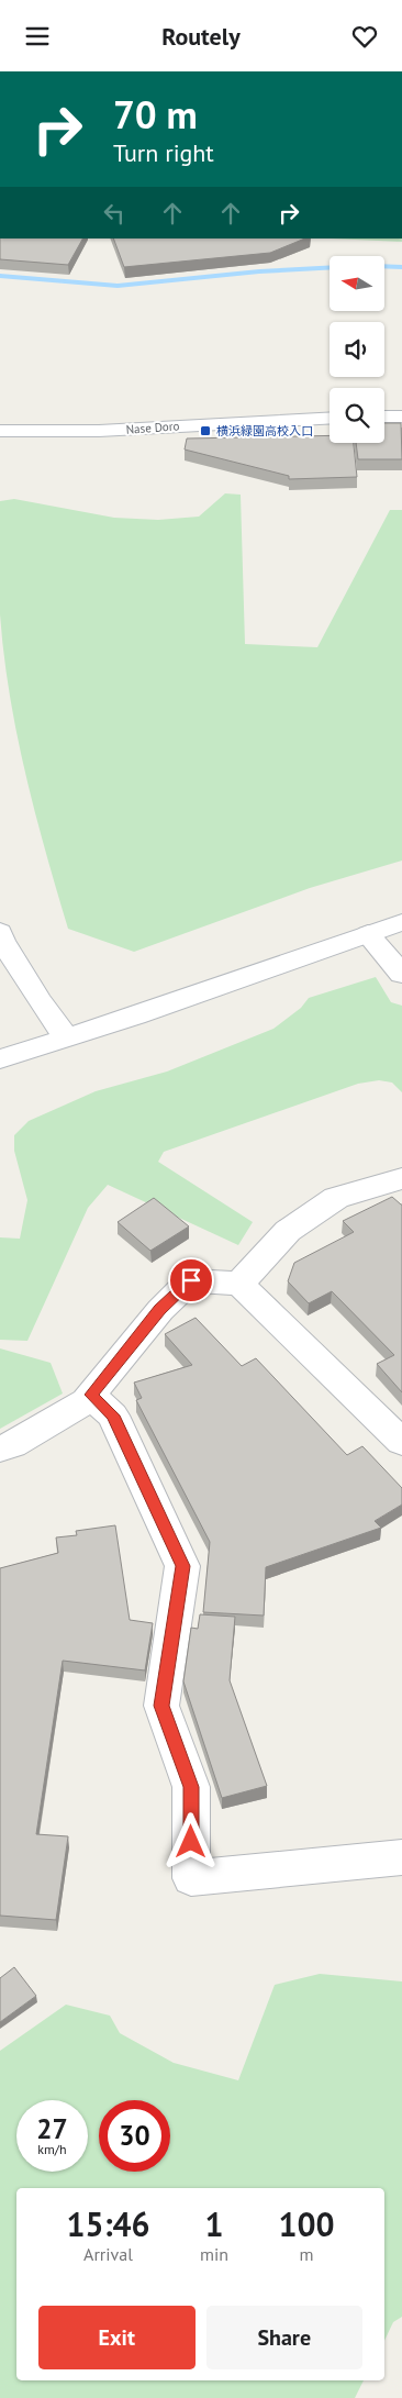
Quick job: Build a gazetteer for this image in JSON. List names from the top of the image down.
{
  "streets": {
    "street": ["Nase Doro"]
  },
  "places": {
    "transit": ["横浜緑園高校入口"]
  },
  "north": "left",
  "page": {
    "header": "Routely",
    "turn": ["70 m", "Turn right"],
    "speed": "27 km/h",
    "limit": "30",
    "eta": [
      "15:46",
      "Arrival",
      "1",
      "min",
      "100",
      "m"
    ],
    "buttons": ["Exit", "Share"]
  }
}
